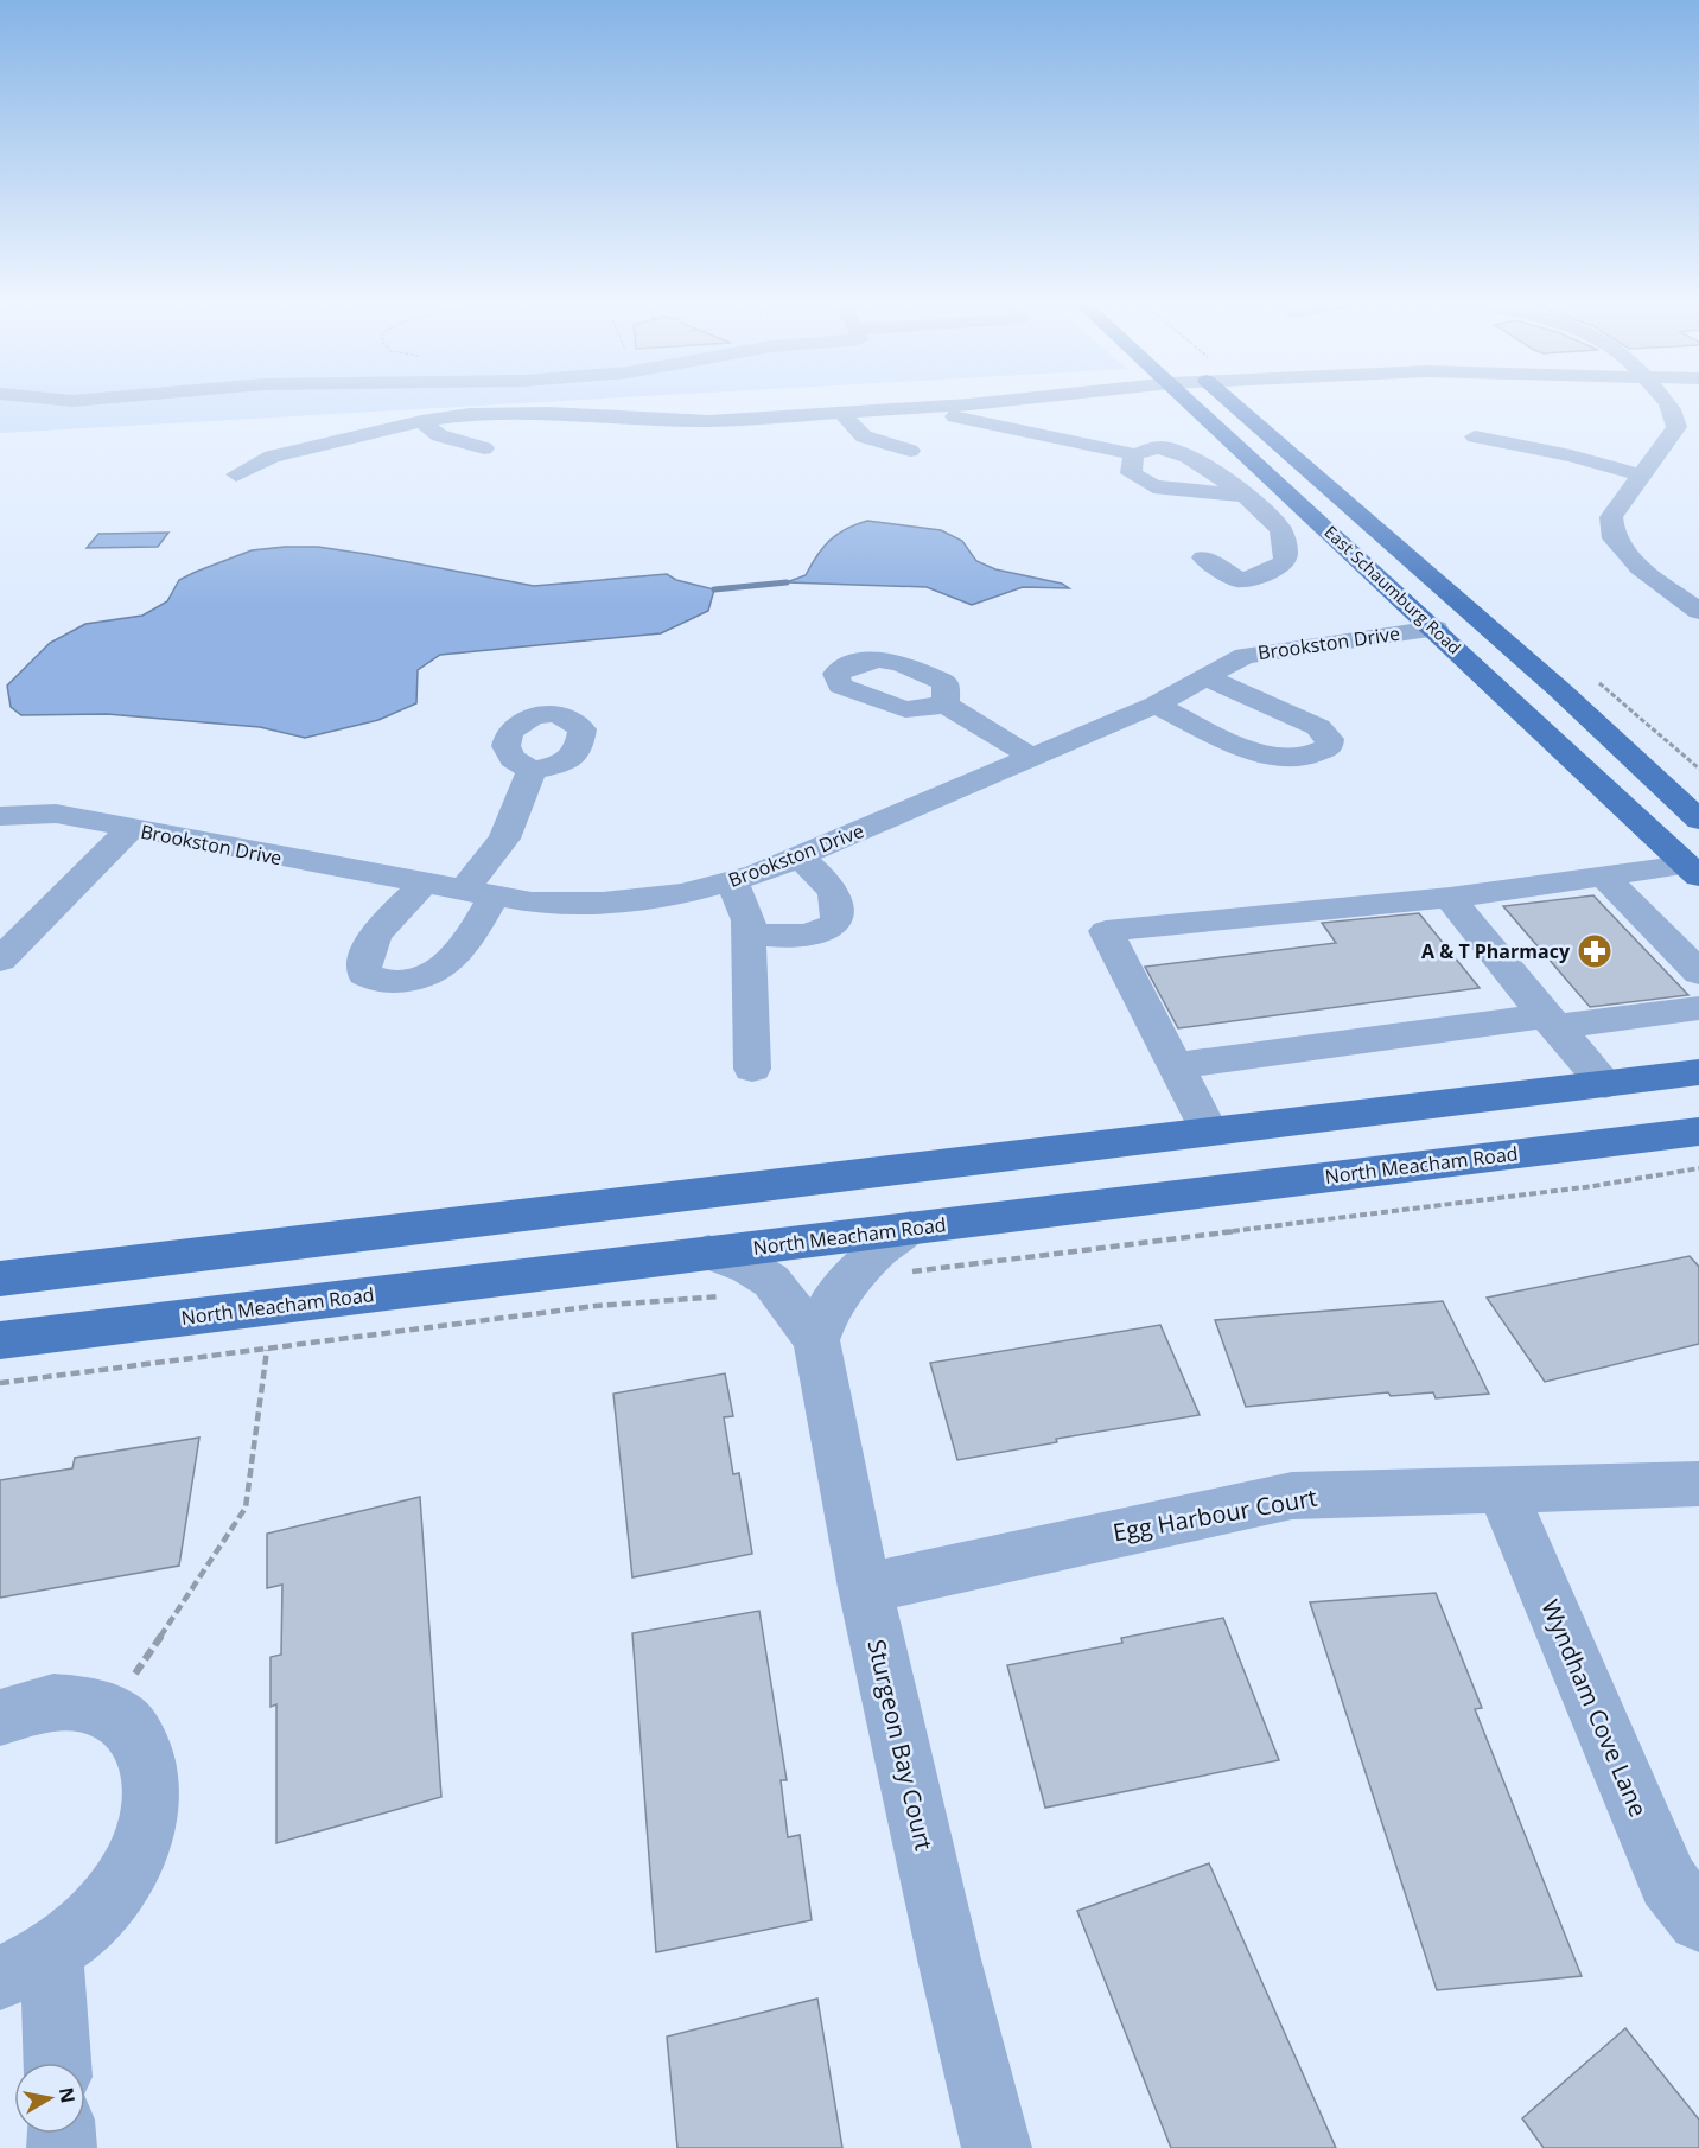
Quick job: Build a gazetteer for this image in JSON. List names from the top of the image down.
{
  "streets": {
    "main road": ["East Schaumburg Road", "North Meacham Road"],
    "street": [
      "Brookston Drive",
      "Egg Harbour Court",
      "Wyndham Cove Lane",
      "Sturgeon Bay Court"
    ]
  },
  "crossings": [
    ["East Schaumburg Road", "Brookston Drive"],
    ["Egg Harbour Court", "Wyndham Cove Lane"],
    ["Egg Harbour Court", "Sturgeon Bay Court"]
  ],
  "places": {
    "pharmacy": ["A & T Pharmacy"]
  },
  "north": "right"
}
